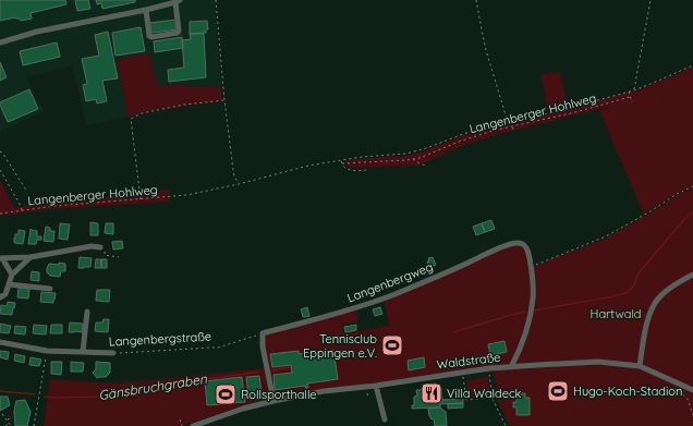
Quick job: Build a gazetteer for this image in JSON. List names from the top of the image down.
{
  "streets": {
    "street": ["Langenbergweg", "Langenbergstraße", "Waldstraße"],
    "path": ["Langenberger Hohlweg"]
  },
  "crossings": [
    ["Langenbergweg", "Langenbergstraße"],
    ["Langenbergweg", "Waldstraße"]
  ],
  "water": ["Gänsbruchgraben"],
  "parks": ["Hartwald"],
  "places": {
    "sports": ["Tennisclub Eppingen e.V.", "Hugo-Koch-Stadion", "Rollsporthalle"],
    "restaurant": ["Villa Waldeck"]
  }
}
